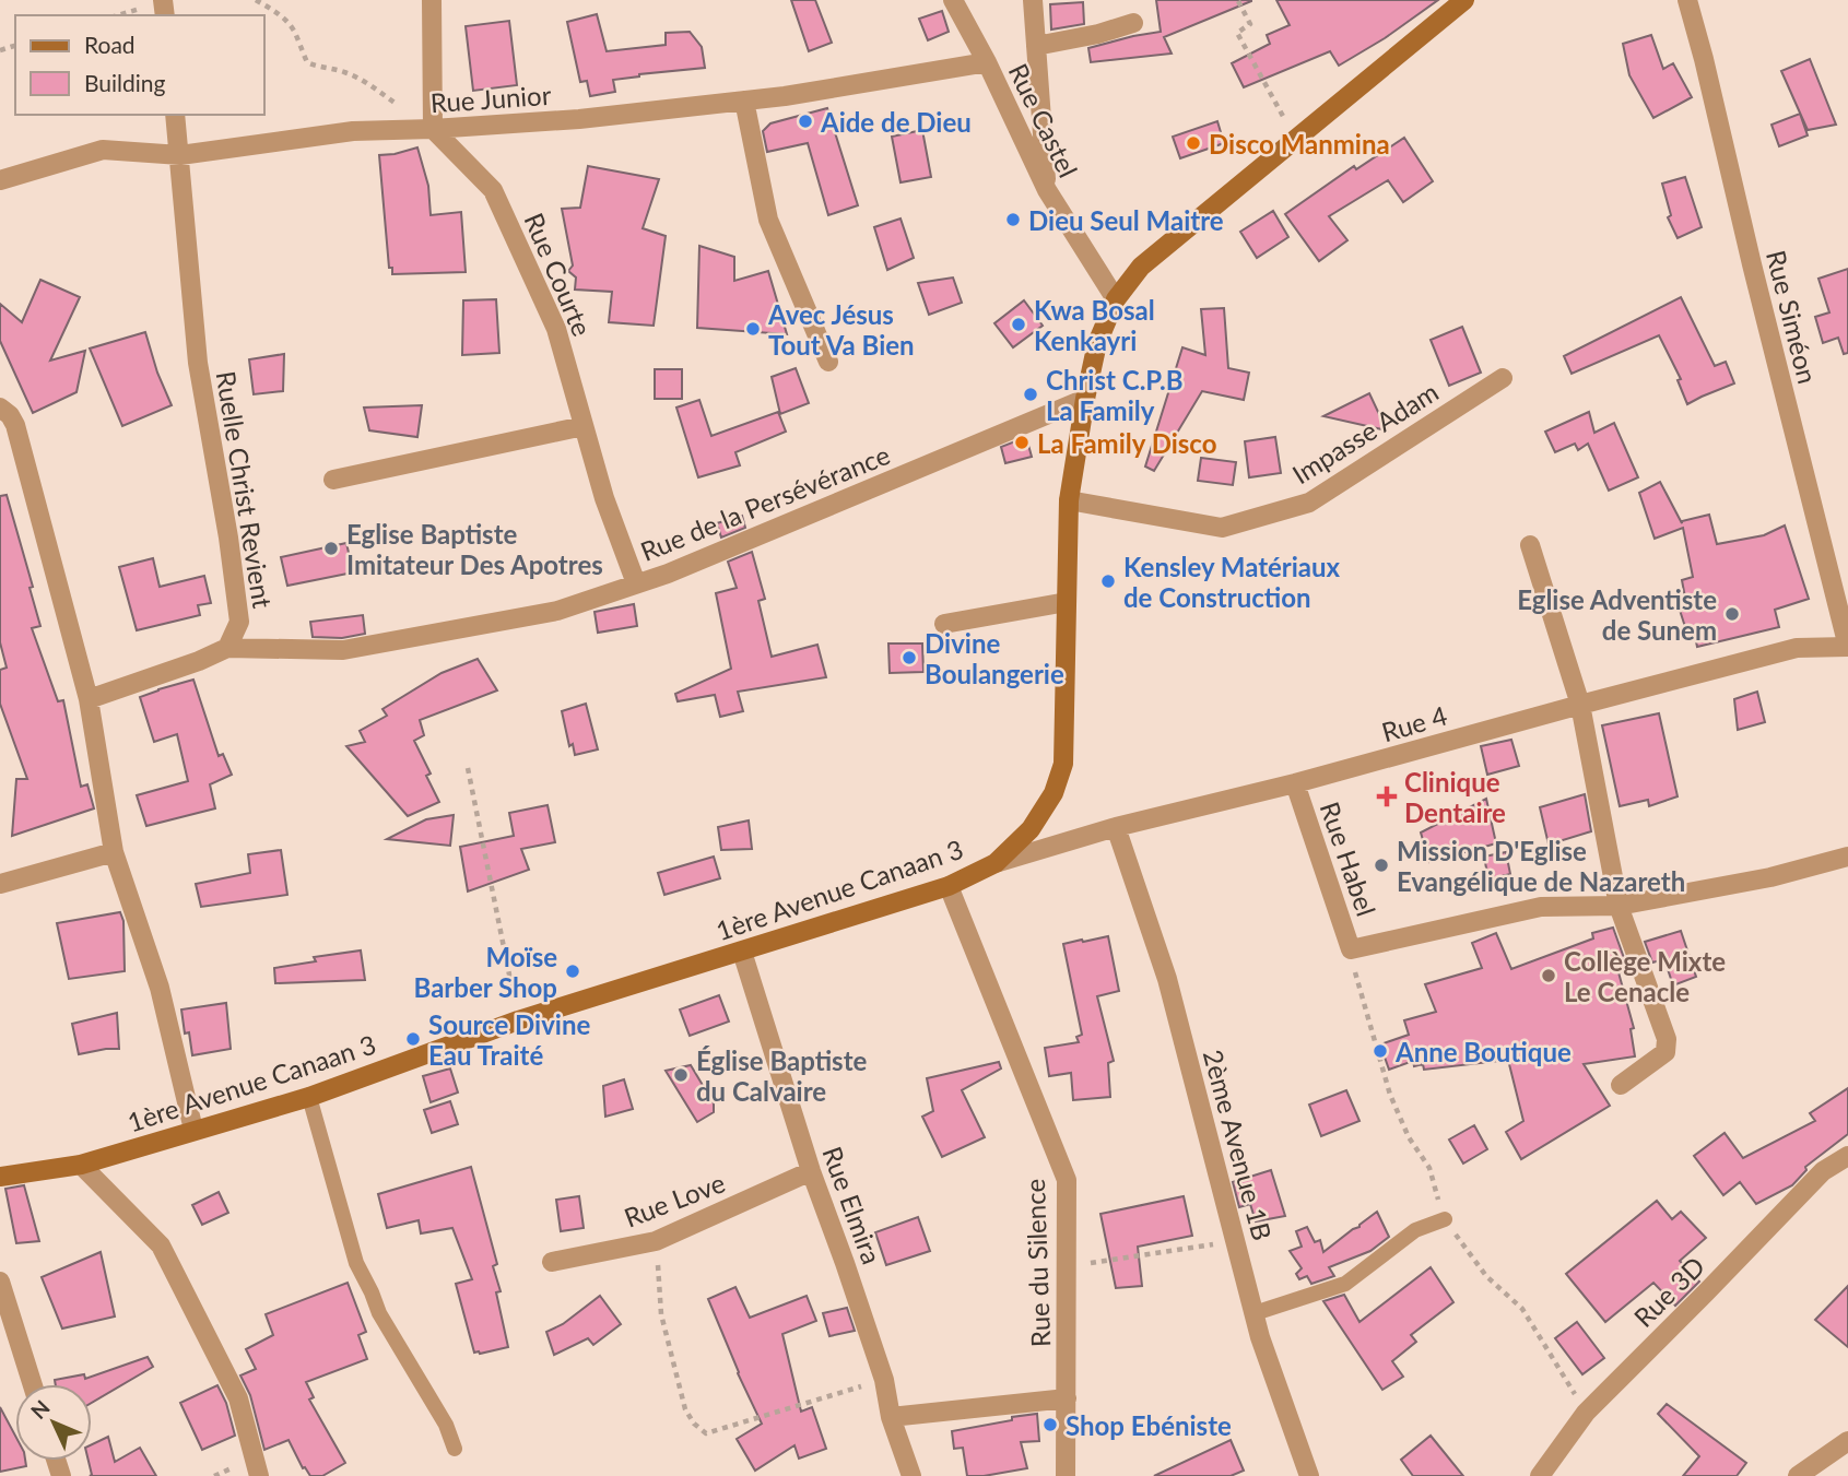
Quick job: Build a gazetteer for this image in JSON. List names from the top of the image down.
{
  "streets": {
    "main road": ["1ère Avenue Canaan 3"],
    "street": [
      "Rue Junior",
      "Rue Castel",
      "Rue Courte",
      "Rue Siméon",
      "Impasse Adam",
      "Ruelle Christ Revient",
      "Rue de la Persévérance",
      "Rue 4",
      "Rue Habel",
      "2ème Avenue 1B",
      "Rue Love",
      "Rue Elmira",
      "Rue du Silence",
      "Rue 3D"
    ]
  },
  "crossings": [
    ["Rue Junior", "Rue Castel"],
    ["Rue Junior", "Rue Courte"],
    ["Rue Junior", "Ruelle Christ Revient"],
    ["Rue Castel", "1ère Avenue Canaan 3"],
    ["Rue Courte", "Rue de la Persévérance"],
    ["Rue Siméon", "Rue 4"],
    ["Impasse Adam", "1ère Avenue Canaan 3"],
    ["Ruelle Christ Revient", "Rue de la Persévérance"],
    ["Rue de la Persévérance", "1ère Avenue Canaan 3"],
    ["Rue 4", "Rue Habel"],
    ["Rue 4", "1ère Avenue Canaan 3"],
    ["Rue 4", "2ème Avenue 1B"],
    ["1ère Avenue Canaan 3", "Rue Elmira"],
    ["1ère Avenue Canaan 3", "Rue du Silence"],
    ["Rue Love", "Rue Elmira"]
  ],
  "places": {
    "other": [
      "Aide de Dieu",
      "Disco Manmina",
      "Dieu Seul Maitre",
      "Kwa Bosal Kenkayri",
      "Avec Jésus Tout Va Bien",
      "Christ C.P.B La Family",
      "La Family Disco",
      "Eglise Baptiste Imitateur Des Apotres",
      "Kensley Matériaux de Construction",
      "Eglise Adventiste de Sunem",
      "Divine Boulangerie",
      "Mission D'Eglise Evangélique de Nazareth",
      "Moïse Barber Shop",
      "Collège Mixte Le Cenacle",
      "Source Divine Eau Traité",
      "Anne Boutique",
      "Église Baptiste du Calvaire",
      "Shop Ebéniste"
    ],
    "health": ["Clinique Dentaire"]
  },
  "legend": ["Road", "Building"],
  "north": "top left"
}
